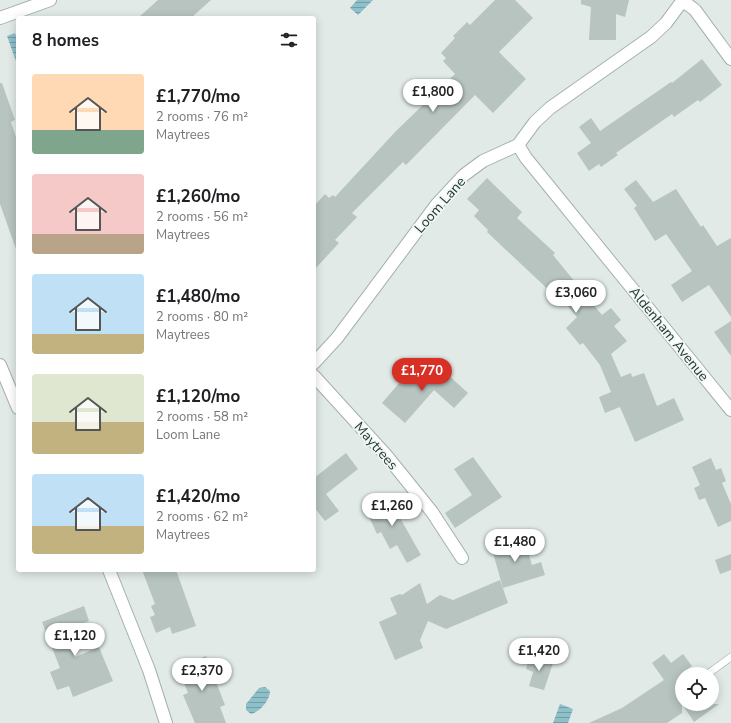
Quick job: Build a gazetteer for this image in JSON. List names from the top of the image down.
{
  "streets": {
    "street": ["Loom Lane", "Aldenham Avenue", "Maytrees"]
  },
  "crossings": [
    ["Loom Lane", "Aldenham Avenue"]
  ],
  "page": {
    "heading": "8 homes",
    "list": [
      {
        "name": "£1,770/mo",
        "note": "2 rooms · 76 m² · Maytrees"
      },
      {
        "name": "£1,260/mo",
        "note": "2 rooms · 56 m² · Maytrees"
      },
      {
        "name": "£1,480/mo",
        "note": "2 rooms · 80 m² · Maytrees"
      },
      {
        "name": "£1,120/mo",
        "note": "2 rooms · 58 m² · Loom Lane"
      },
      {
        "name": "£1,420/mo",
        "note": "2 rooms · 62 m² · Maytrees"
      }
    ],
    "price": [
      "£1,800",
      "£3,060",
      "£1,770",
      "£1,260",
      "£1,480",
      "£1,120",
      "£1,420",
      "£2,370"
    ]
  }
}
